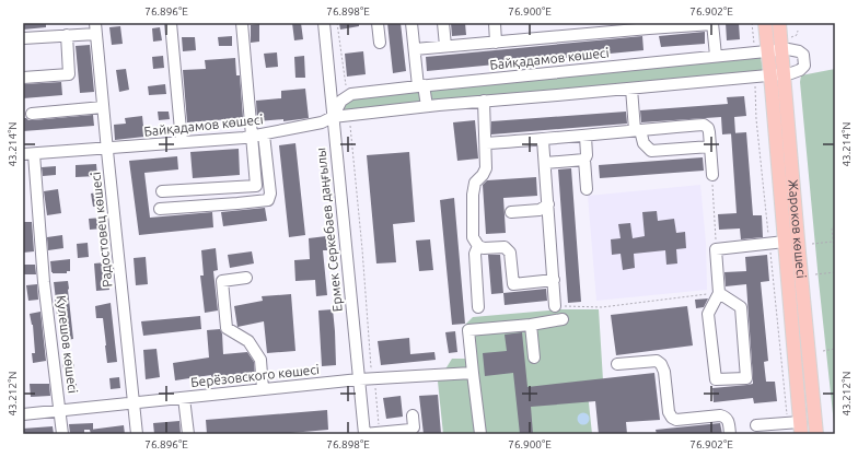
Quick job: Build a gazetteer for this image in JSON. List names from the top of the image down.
{
  "streets": {
    "main road": ["Жароков көшесі"],
    "street": [
      "Байқадамов көшесі",
      "Радостовец көшесі",
      "Ермек Серкебаев даңғылы",
      "Кулешов көшесі",
      "Берёзовского көшесі"
    ]
  },
  "crossings": [
    ["Байқадамов көшесі", "Жароков көшесі"],
    ["Байқадамов көшесі", "Радостовец көшесі"],
    ["Байқадамов көшесі", "Ермек Серкебаев даңғылы"],
    ["Байқадамов көшесі", "Кулешов көшесі"],
    ["Радостовец көшесі", "Берёзовского көшесі"],
    ["Ермек Серкебаев даңғылы", "Берёзовского көшесі"],
    ["Кулешов көшесі", "Берёзовского көшесі"]
  ],
  "coordinates": [
    "76.896°E",
    "76.898°E",
    "76.900°E",
    "76.902°E",
    "43.214°N",
    "43.212°N"
  ]
}
